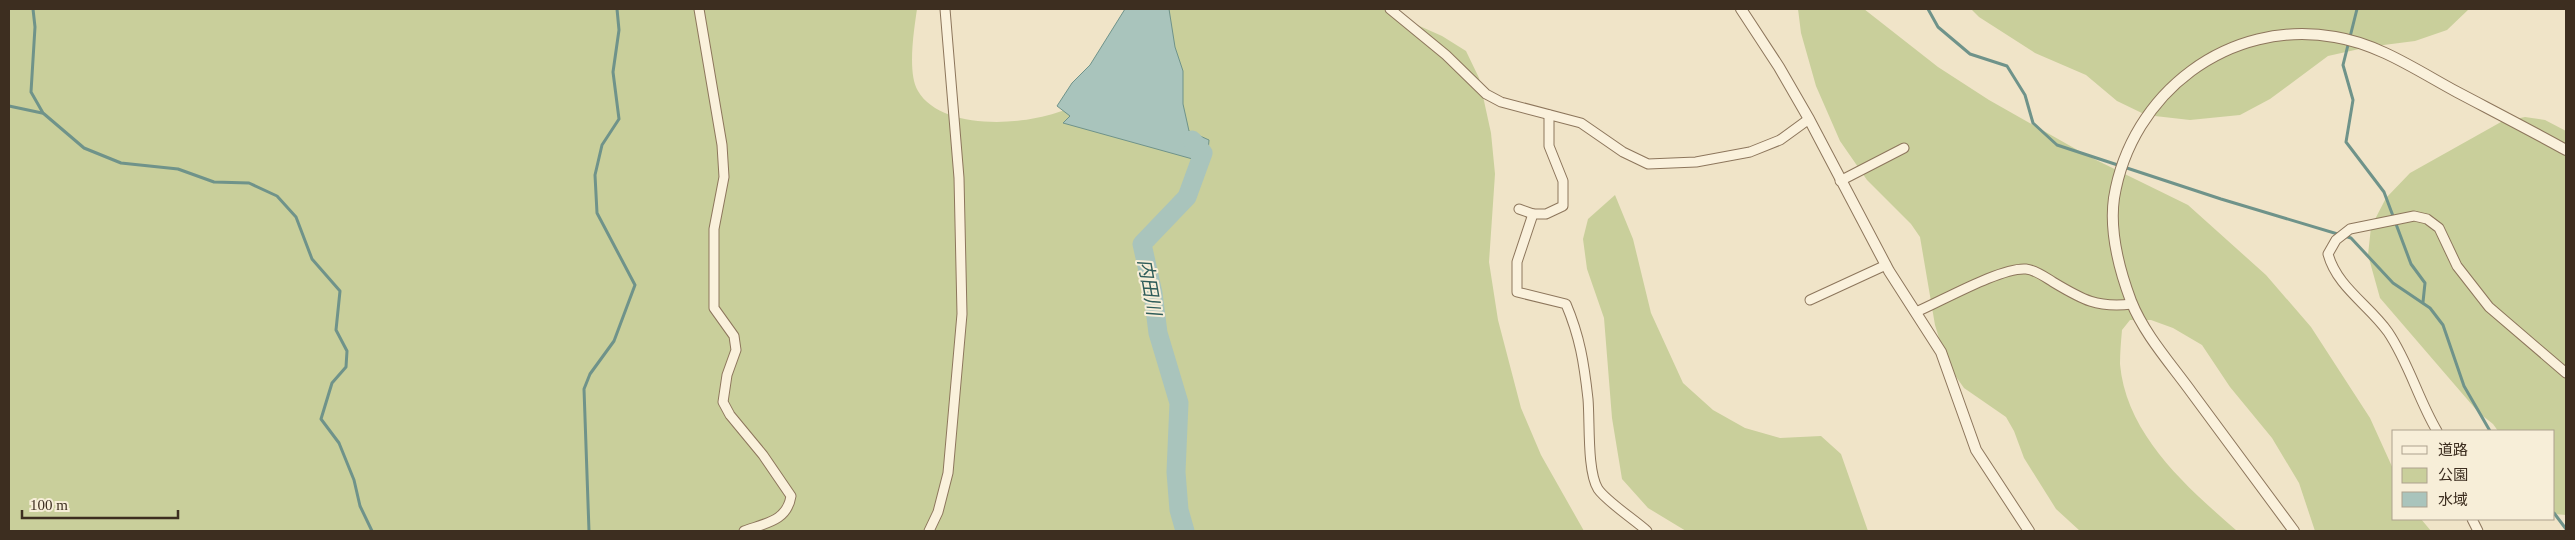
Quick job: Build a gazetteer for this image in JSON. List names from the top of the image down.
{
  "water": ["内田川"],
  "legend": ["道路", "公園", "水域"],
  "scale_bar": "100 m"
}
